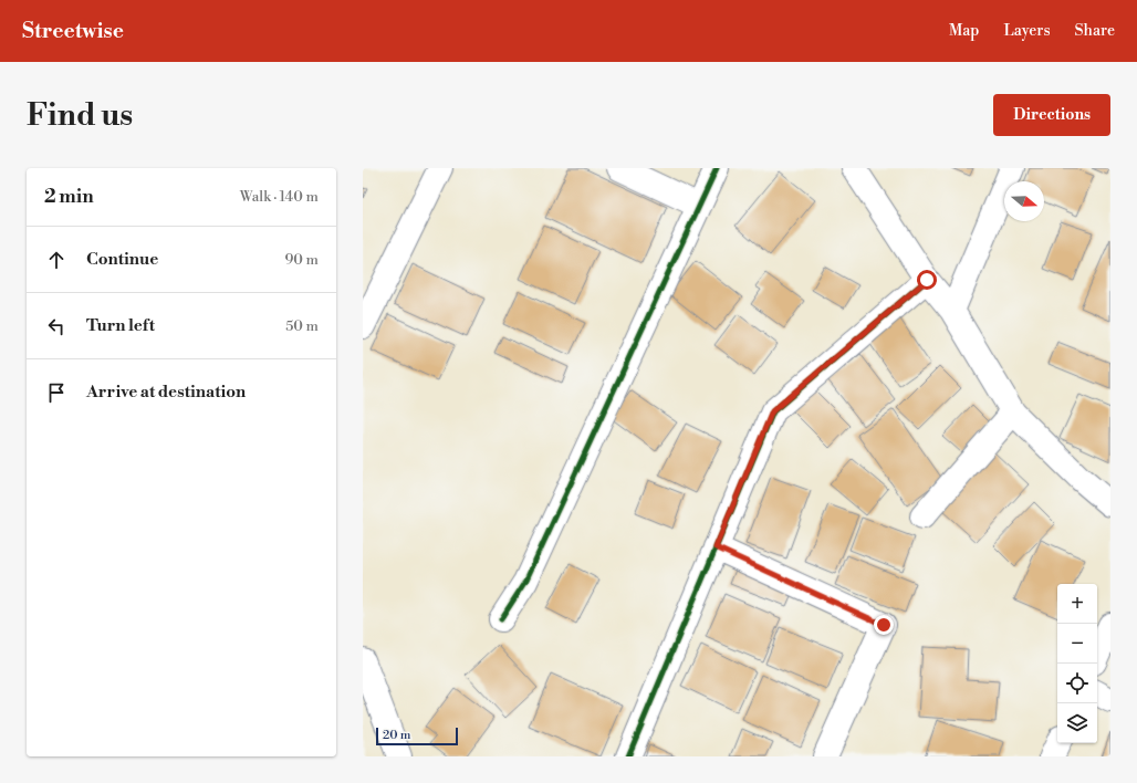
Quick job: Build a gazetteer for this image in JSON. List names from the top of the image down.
{
  "scale_bar": "20 m",
  "north": "right",
  "page": {
    "header": "Streetwise",
    "nav": ["Map", "Layers", "Share"],
    "buttons": "Directions",
    "title": "Find us",
    "heading": ["2 min", "Walk · 140 m"],
    "list": [
      ["Continue", "90 m"],
      ["Turn left", "50 m"],
      "Arrive at destination"
    ],
    "map_buttons": ["+", "−"],
    "scale": "20 m"
  }
}
